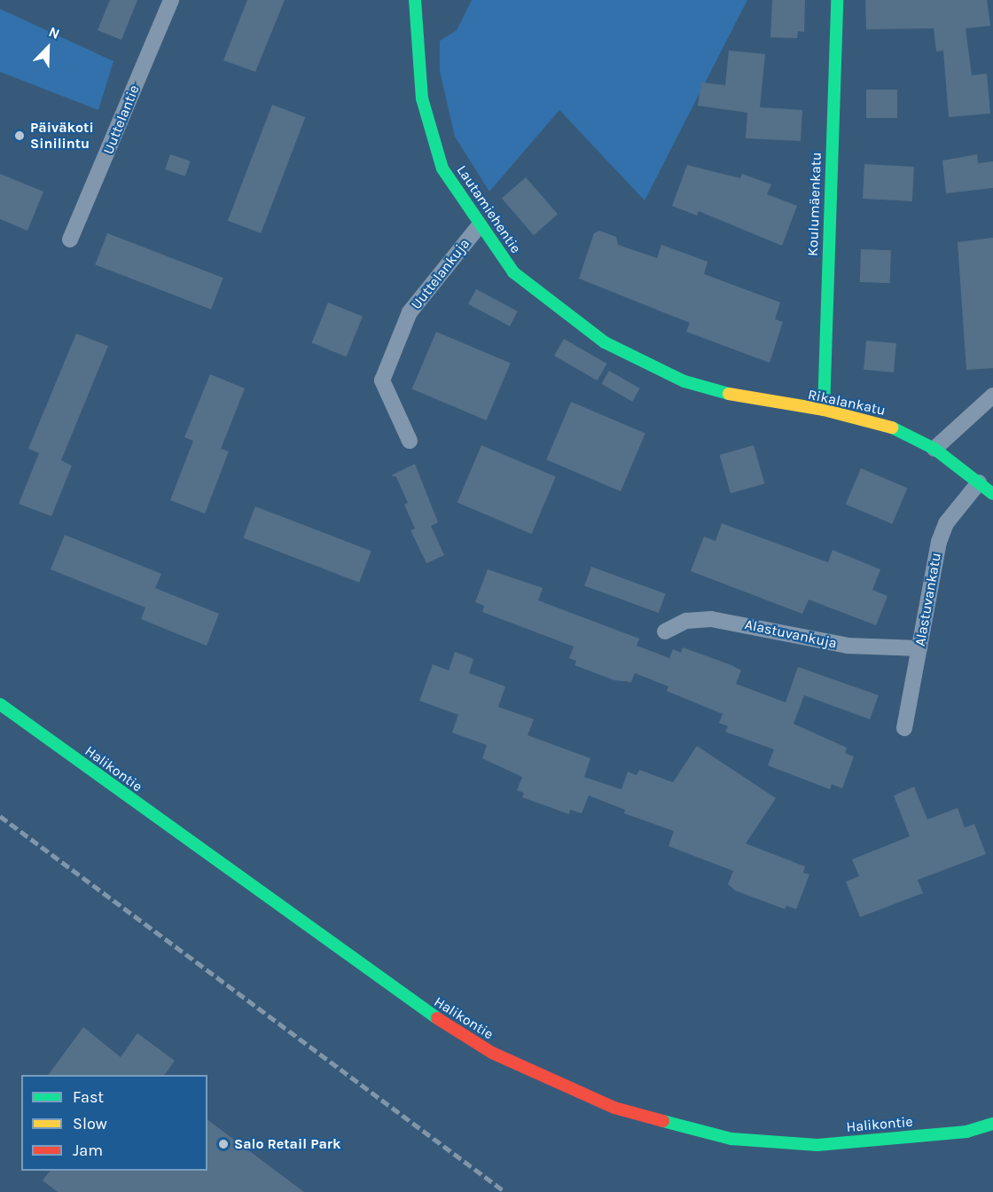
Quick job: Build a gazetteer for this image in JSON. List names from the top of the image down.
{
  "streets": {
    "street": [
      "Uuttelantie",
      "Koulumäenkatu",
      "Lautamiehentie",
      "Uuttelankuja",
      "Rikalankatu",
      "Alastuvankatu",
      "Alastuvankuja",
      "Halikontie"
    ]
  },
  "crossings": [
    ["Koulumäenkatu", "Rikalankatu"],
    ["Lautamiehentie", "Uuttelankuja"],
    ["Lautamiehentie", "Rikalankatu"],
    ["Rikalankatu", "Alastuvankatu"],
    ["Alastuvankatu", "Alastuvankuja"]
  ],
  "places": ["Päiväkoti Sinilintu", "Salo Retail Park"],
  "legend": ["Fast", "Slow", "Jam"],
  "north": "top right"
}
